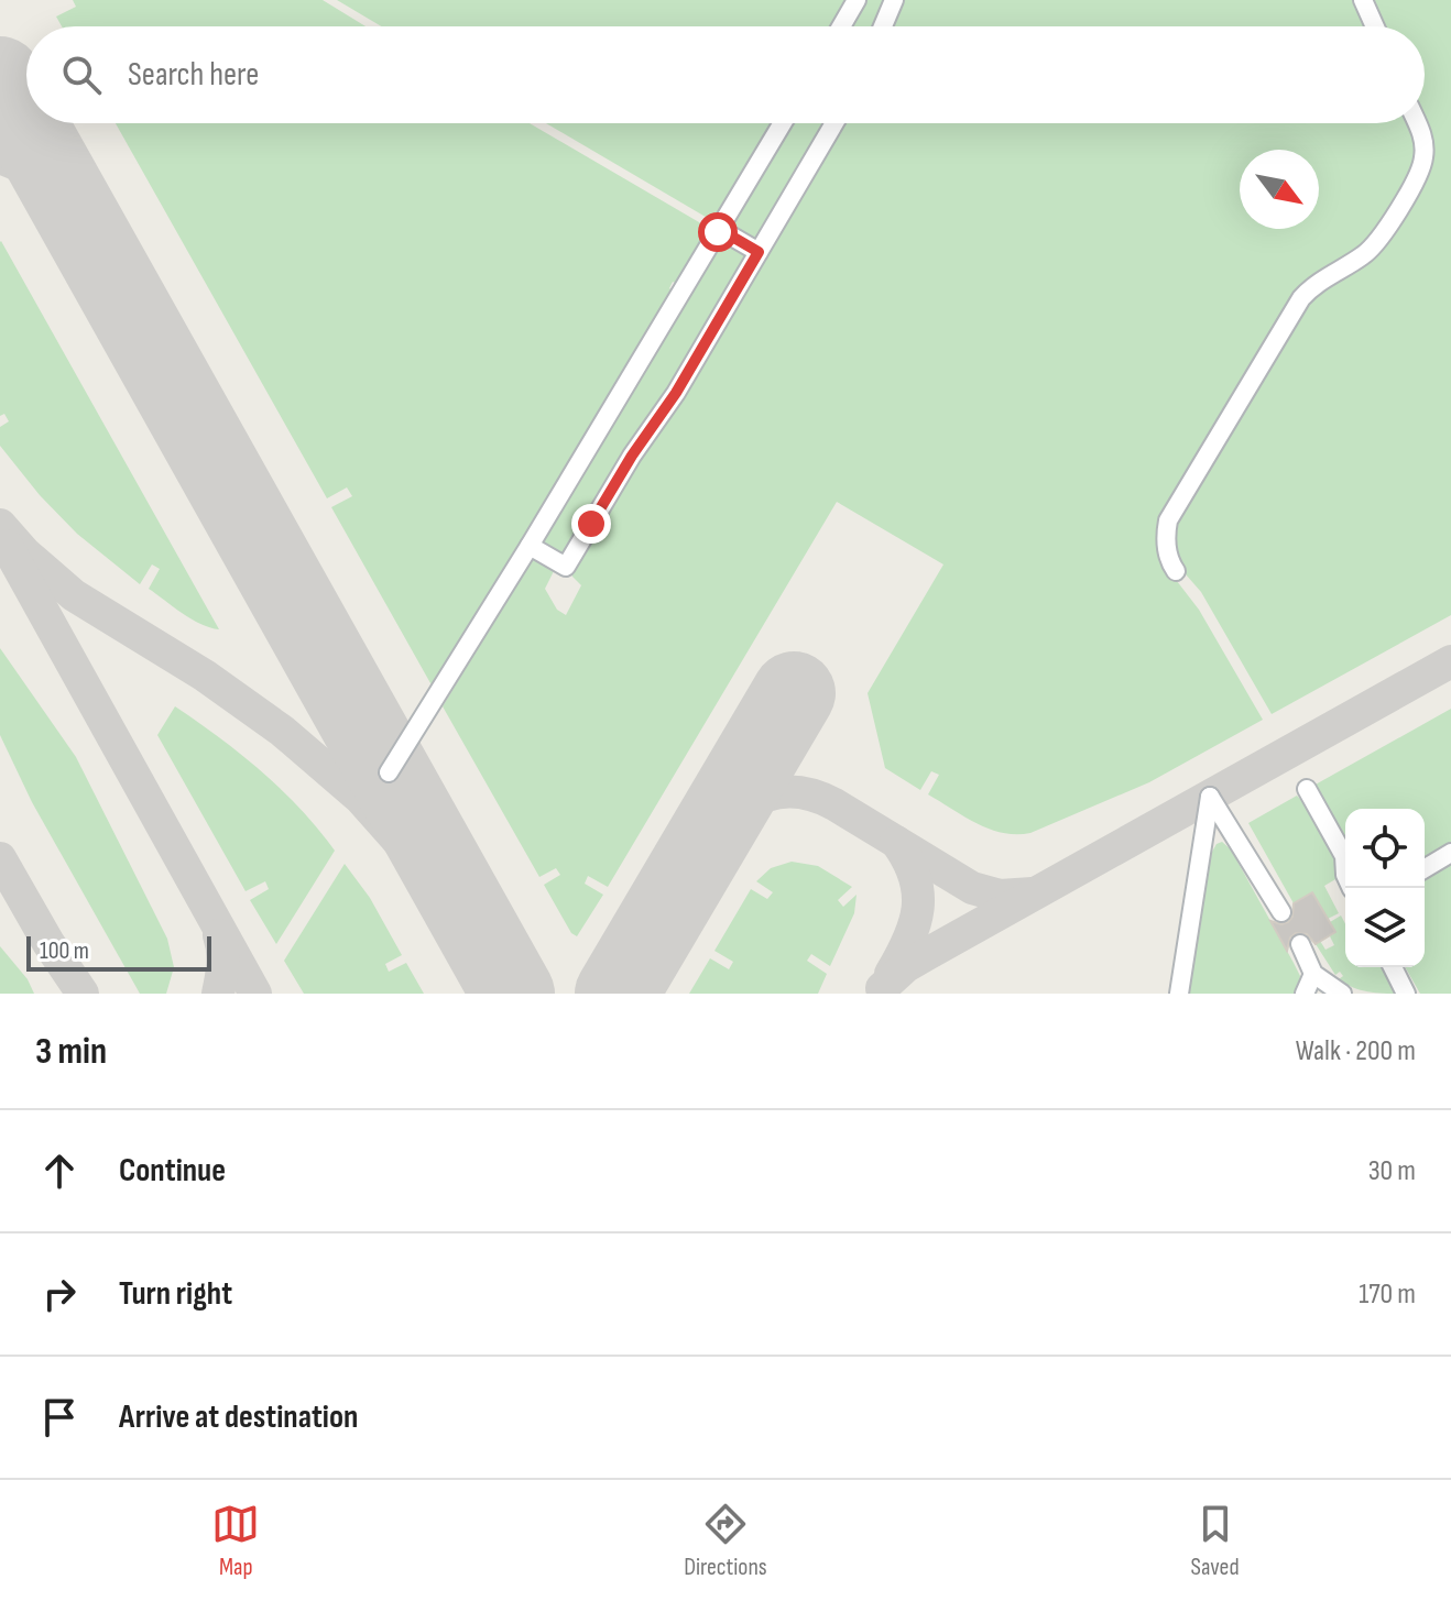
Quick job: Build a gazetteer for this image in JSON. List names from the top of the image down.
{
  "scale_bar": "100 m",
  "north": "bottom right",
  "page": {
    "search": "Search here",
    "scale": "100 m",
    "heading": ["3 min", "Walk · 200 m"],
    "list": [
      ["Continue", "30 m"],
      ["Turn right", "170 m"],
      "Arrive at destination"
    ],
    "nav": ["Map", "Directions", "Saved"]
  }
}
